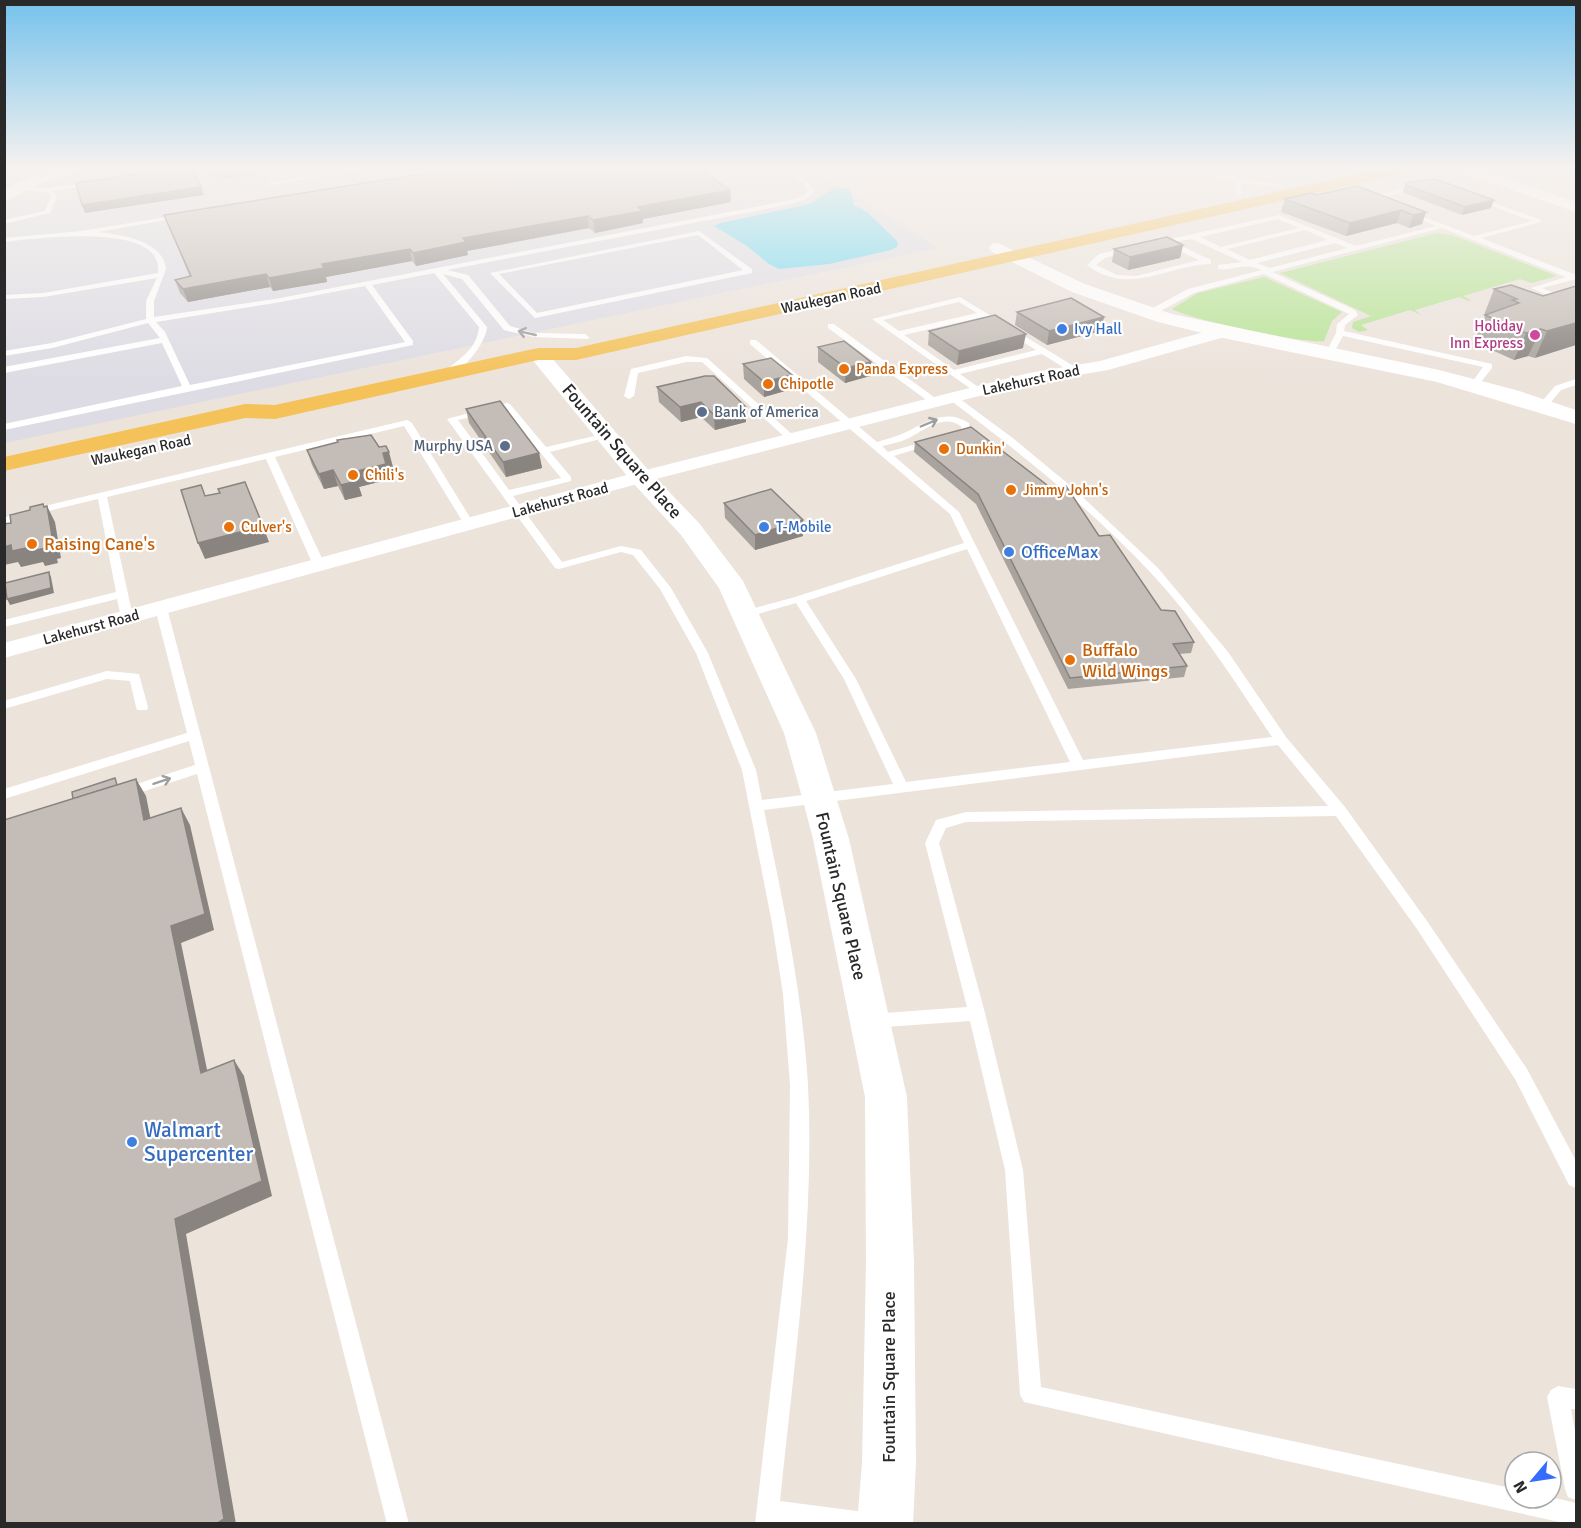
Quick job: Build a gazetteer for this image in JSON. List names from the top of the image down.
{
  "streets": {
    "main road": ["Waukegan Road"],
    "street": ["Lakehurst Road", "Fountain Square Place"]
  },
  "crossings": [
    ["Waukegan Road", "Lakehurst Road"],
    ["Waukegan Road", "Fountain Square Place"],
    ["Lakehurst Road", "Fountain Square Place"]
  ],
  "places": [
    "Ivy Hall",
    "Holiday Inn Express",
    "Panda Express",
    "Chipotle",
    "Bank of America",
    "Murphy USA",
    "Dunkin'",
    "Chili's",
    "Jimmy John's",
    "Culver's",
    "T-Mobile",
    "Raising Cane's",
    "OfficeMax",
    "Buffalo Wild Wings",
    "Walmart Supercenter"
  ],
  "north": "bottom left"
}
